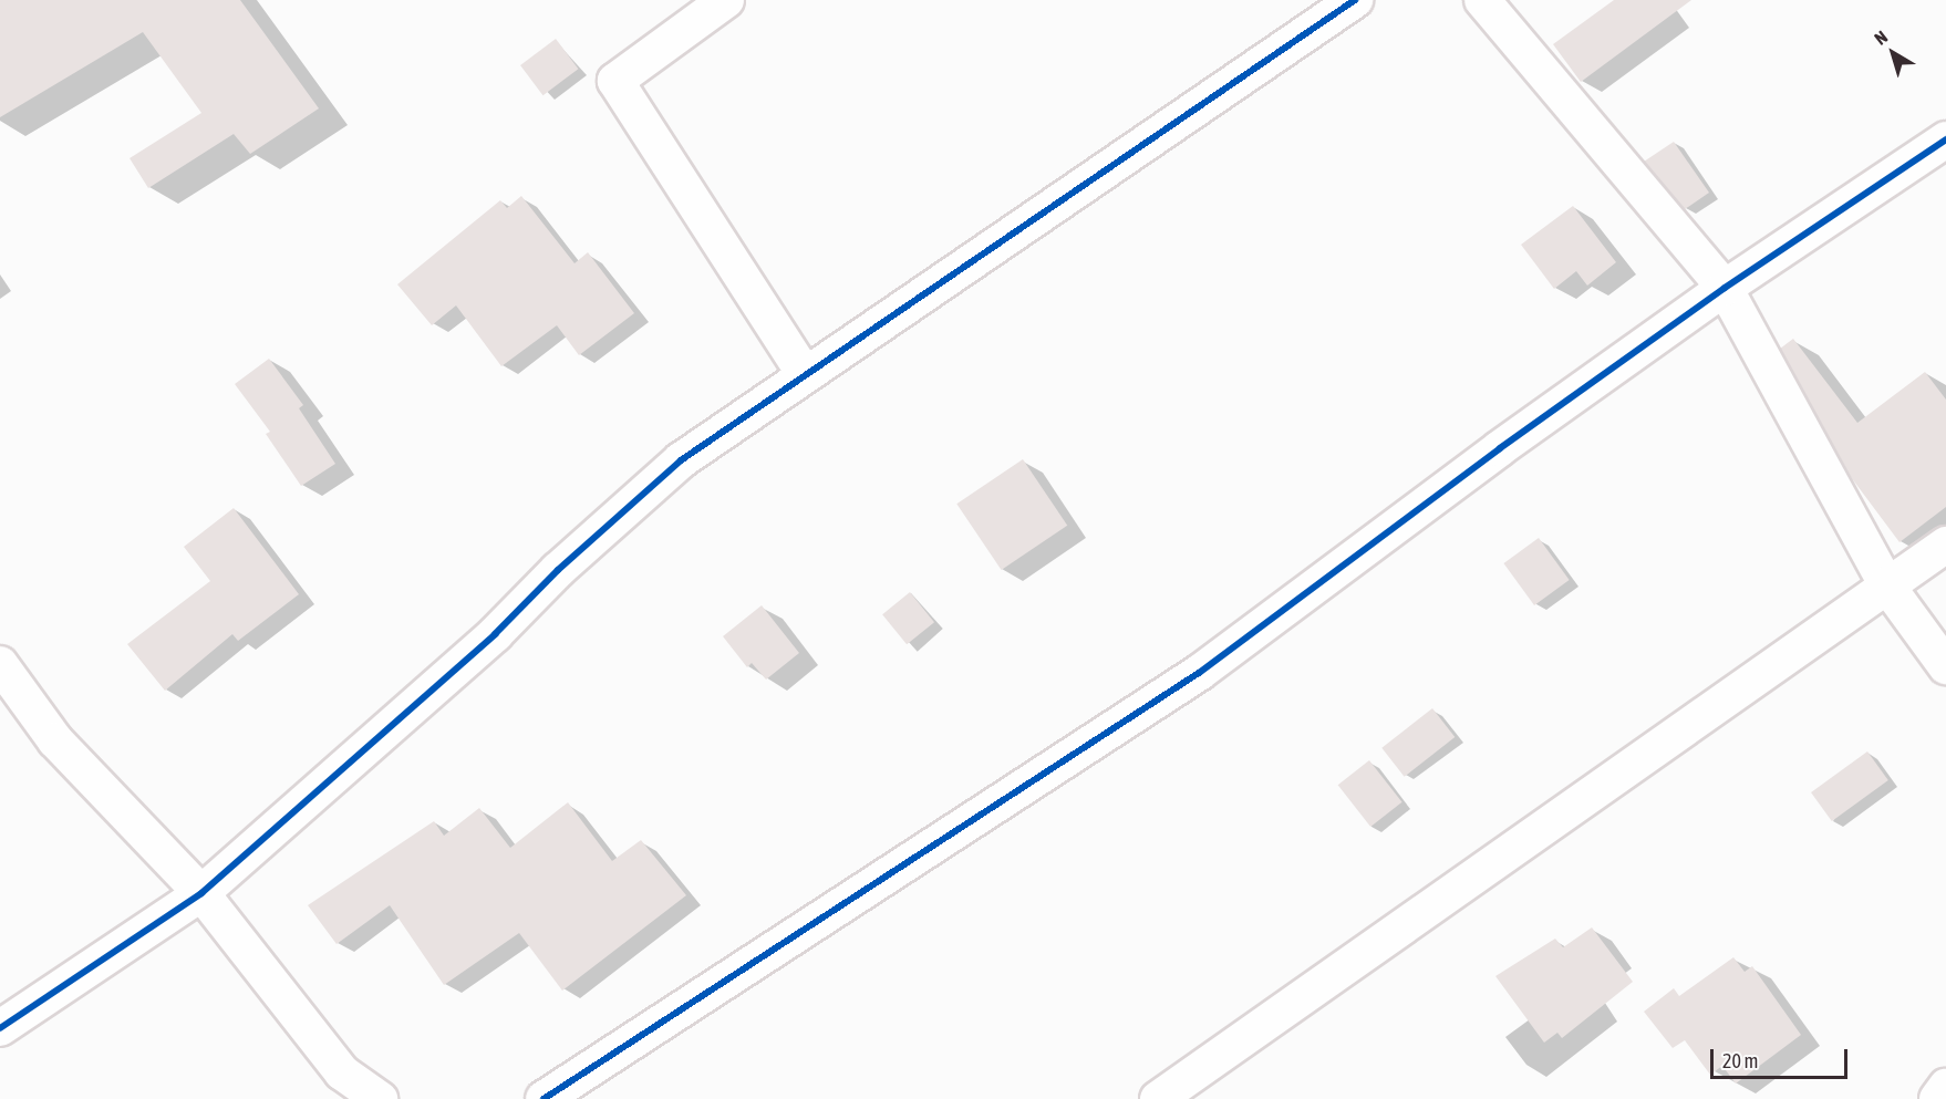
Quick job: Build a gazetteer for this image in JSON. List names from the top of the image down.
{
  "scale_bar": "20 m",
  "north": "top left"
}
